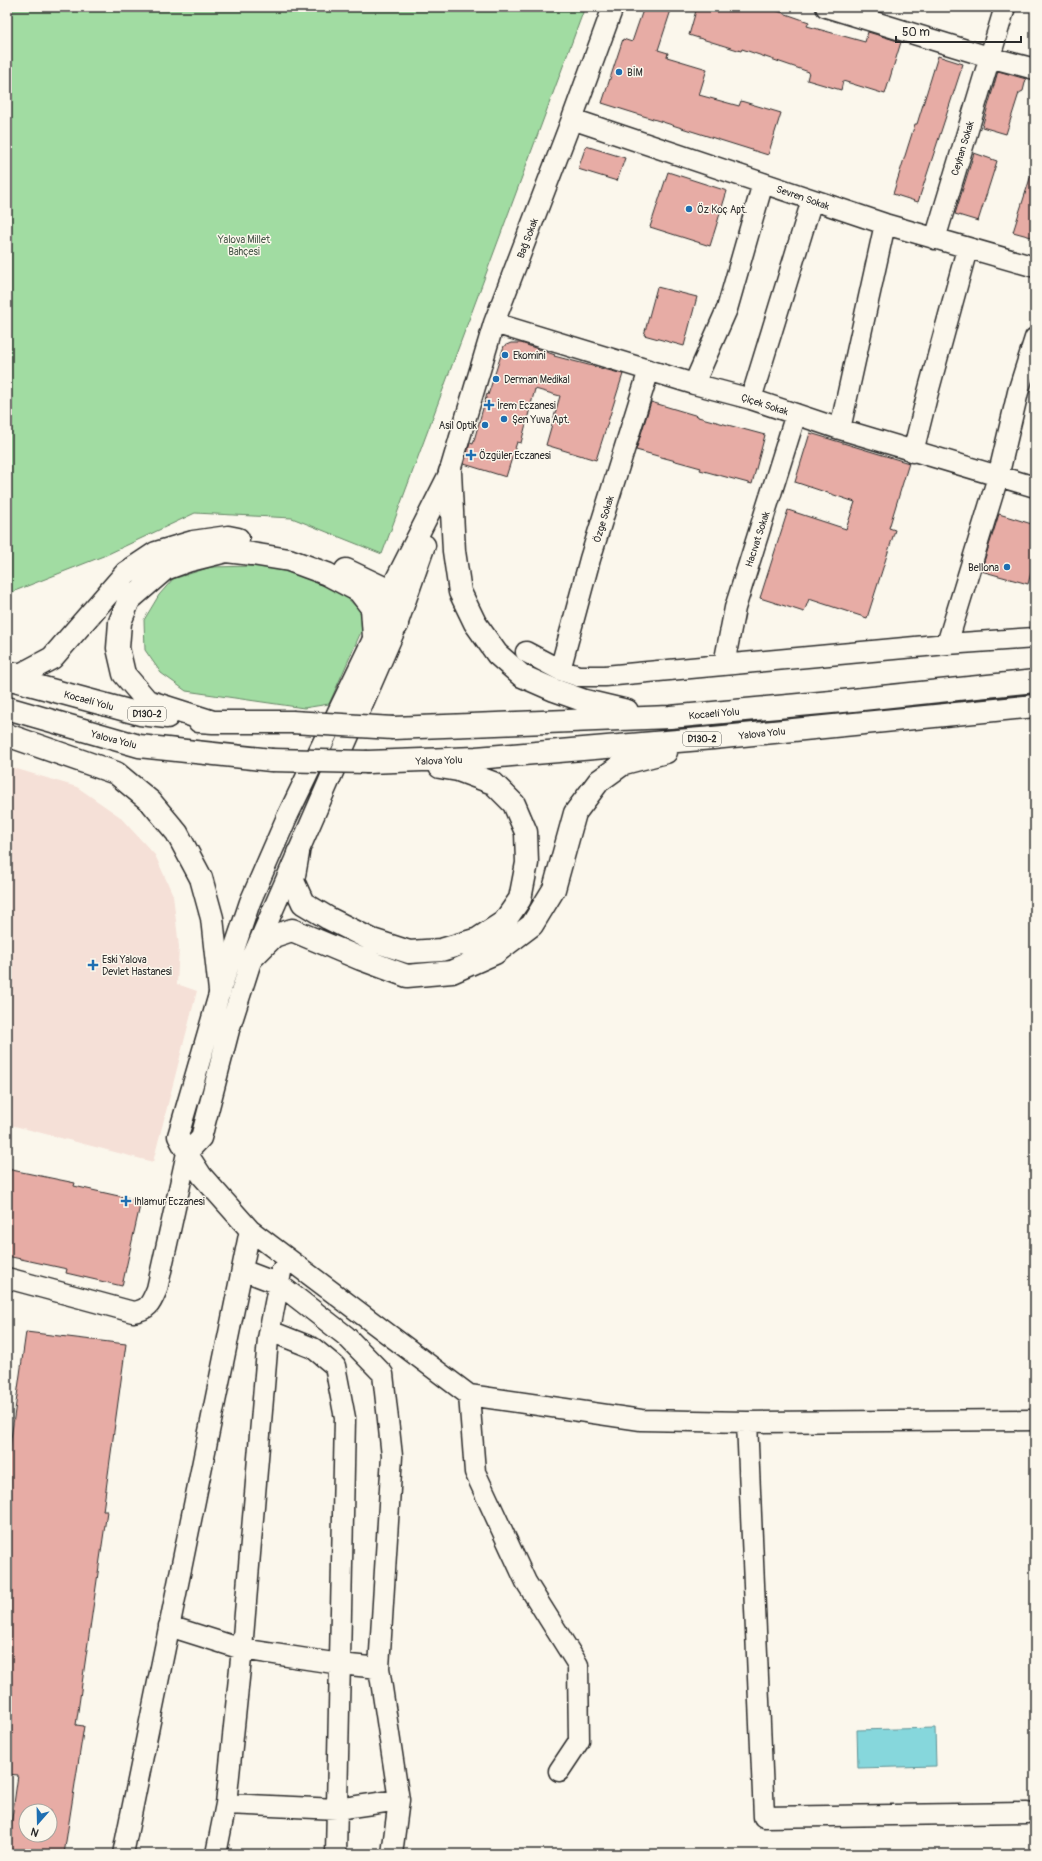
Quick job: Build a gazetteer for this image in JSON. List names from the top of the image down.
{
  "streets": {
    "highway": ["Kocaeli̇ Yolu", "D130-2", "Yalova Yolu"],
    "street": [
      "Ceyhan Sokak",
      "Sevren Sokak",
      "Bağ Sokak",
      "Çiçek Sokak",
      "Özge Sokak",
      "Hacıvat Sokak"
    ]
  },
  "crossings": [
    ["Ceyhan Sokak", "Sevren Sokak"],
    ["Sevren Sokak", "Bağ Sokak"],
    ["Bağ Sokak", "Çiçek Sokak"],
    ["Çiçek Sokak", "Özge Sokak"],
    ["Çiçek Sokak", "Hacıvat Sokak"]
  ],
  "parks": ["Yalova Millet Bahçesi"],
  "places": {
    "other": [
      "BİM",
      "Öz Koç Apt.",
      "Ekomini",
      "Derman Medikal",
      "Şen Yuva Apt.",
      "Asil Optik",
      "Bellona"
    ],
    "health": [
      "İrem Eczanesi",
      "Özgüler Eczanesi",
      "Eski Yalova Devlet Hastanesi",
      "Ihlamur Eczanesi"
    ]
  },
  "scale_bar": "50 m",
  "north": "bottom"
}
